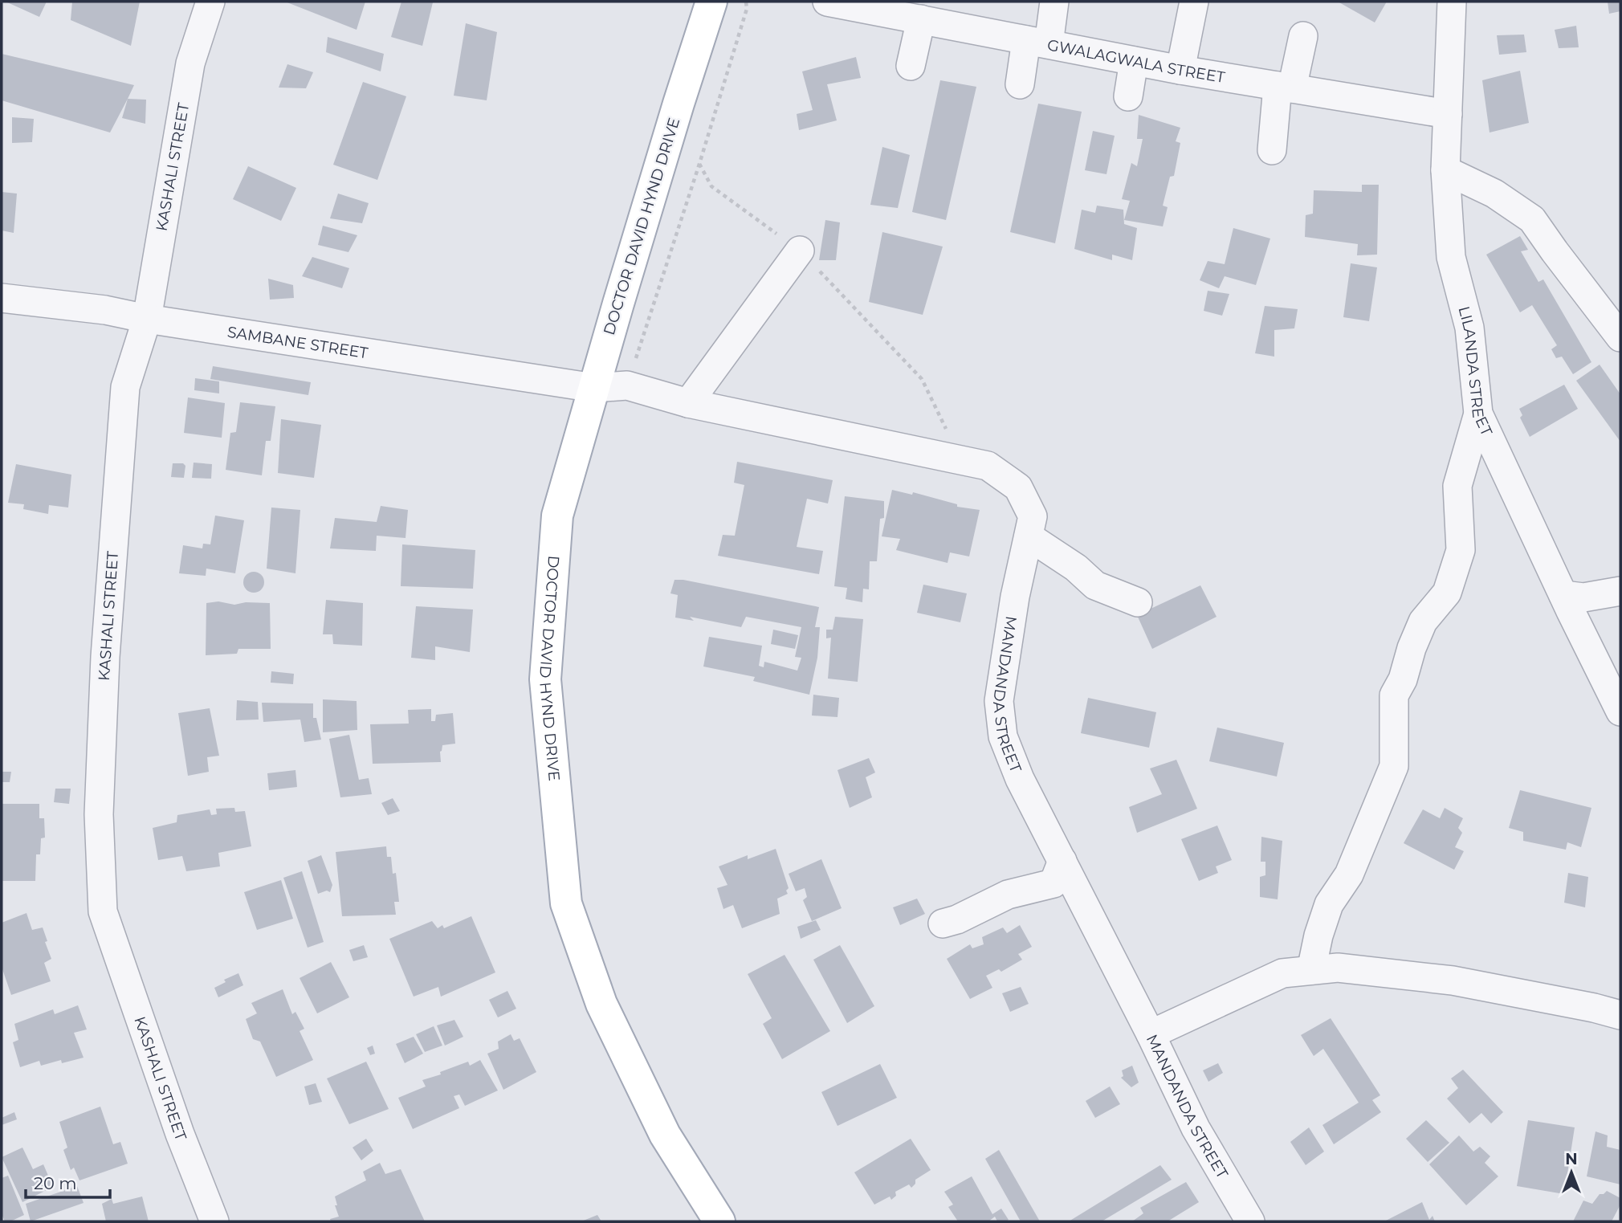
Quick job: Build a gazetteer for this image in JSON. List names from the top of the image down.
{
  "streets": {
    "main road": ["DOCTOR DAVID HYND DRIVE"],
    "street": [
      "GWALAGWALA STREET",
      "KASHALI STREET",
      "SAMBANE STREET",
      "LILANDA STREET",
      "MANDANDA STREET"
    ]
  },
  "crossings": [
    ["GWALAGWALA STREET", "LILANDA STREET"],
    ["KASHALI STREET", "SAMBANE STREET"],
    ["DOCTOR DAVID HYND DRIVE", "SAMBANE STREET"],
    ["DOCTOR DAVID HYND DRIVE", "MANDANDA STREET"],
    ["SAMBANE STREET", "MANDANDA STREET"]
  ],
  "scale_bar": "20 m",
  "north": "top"
}
